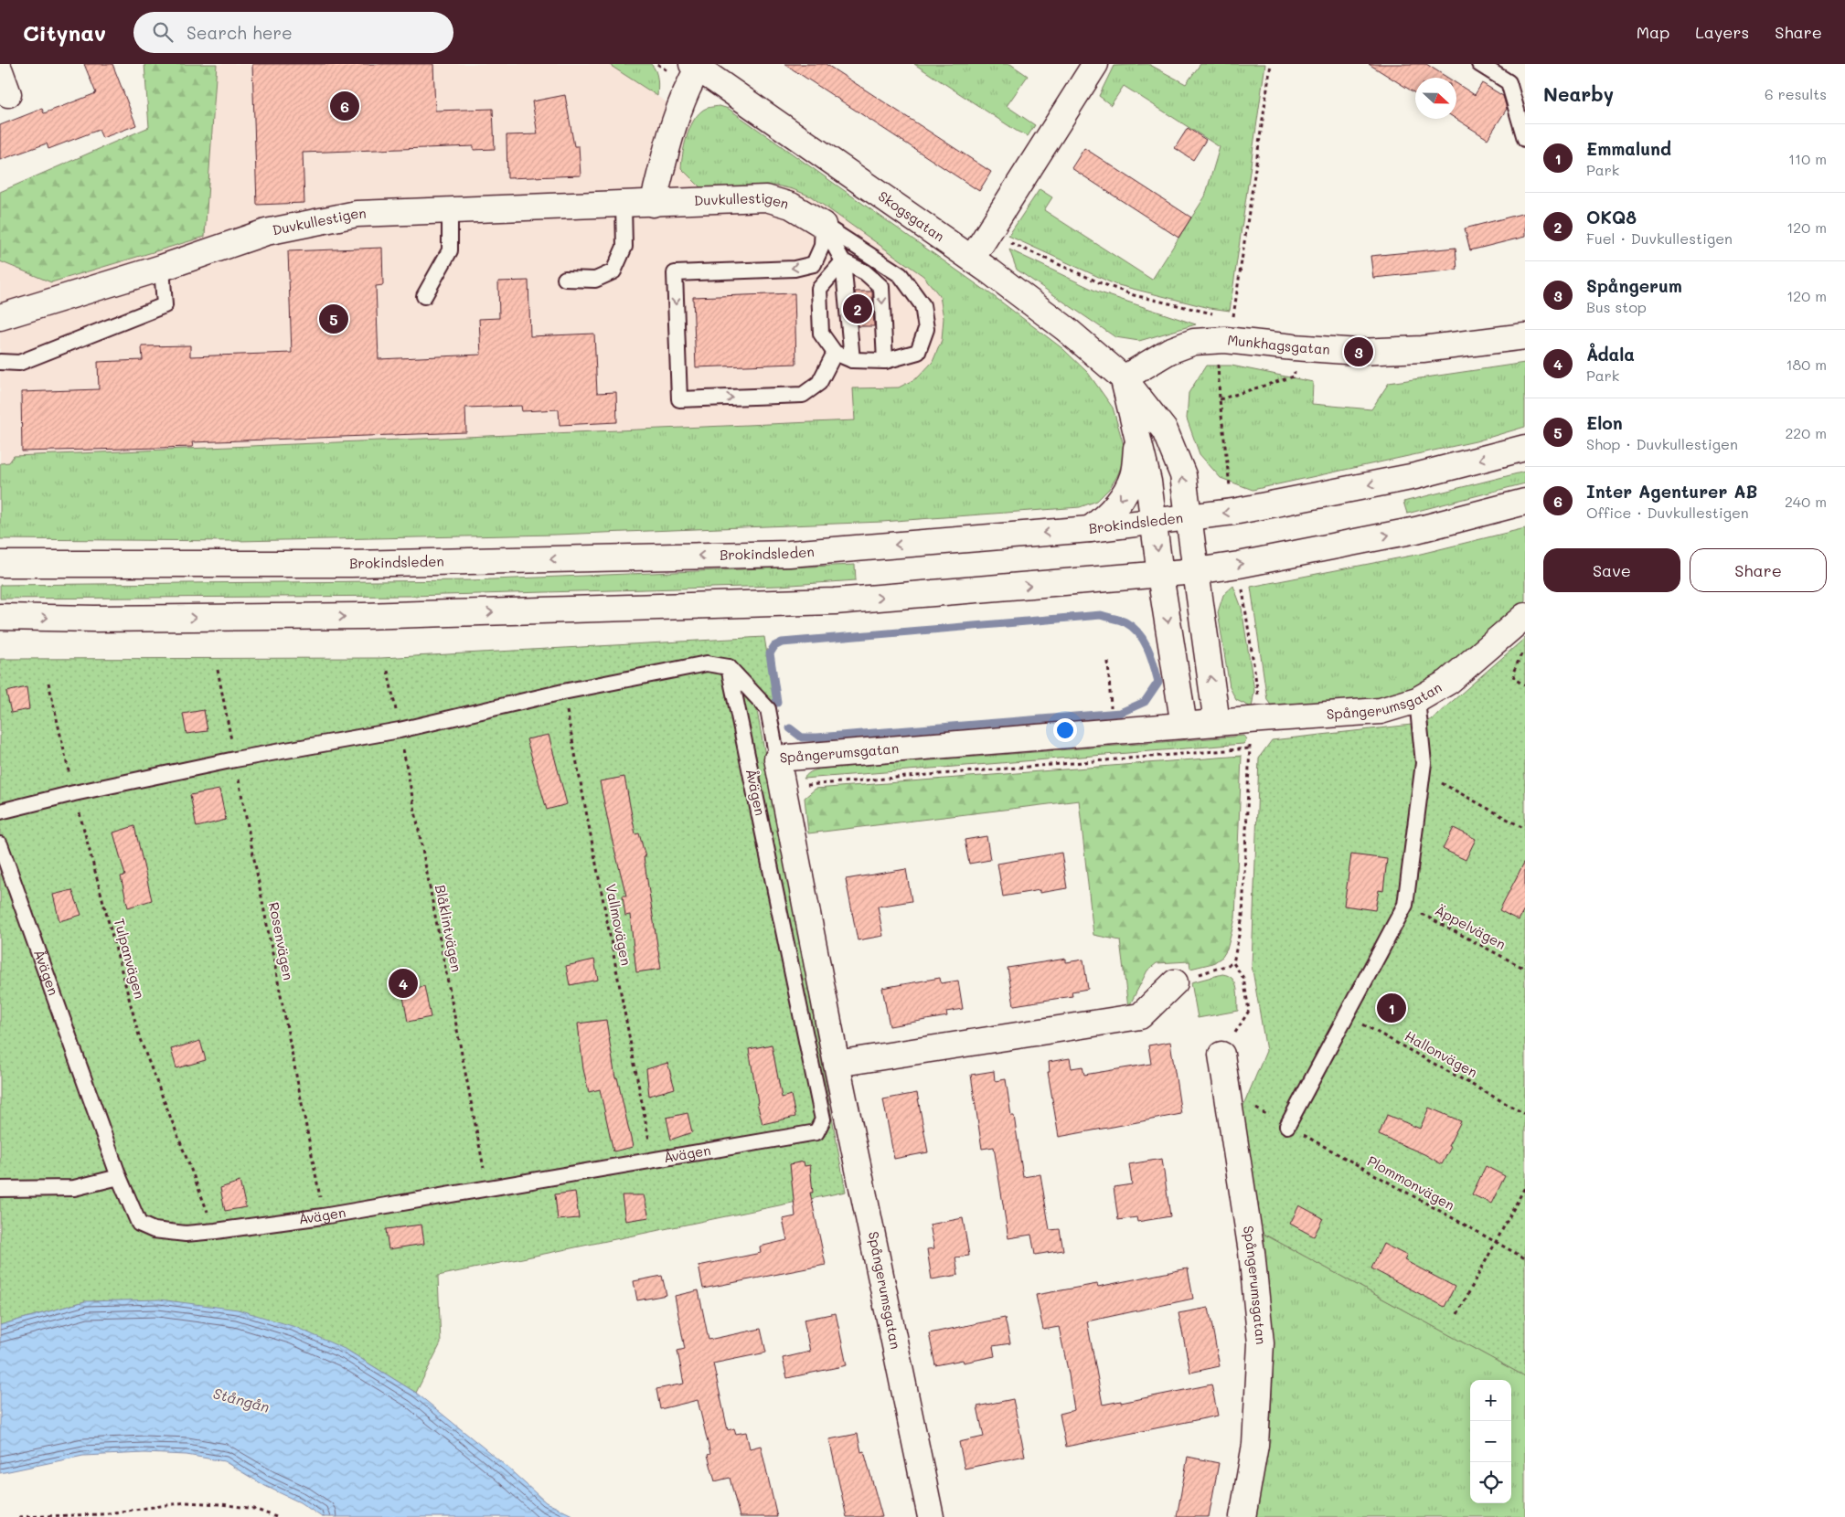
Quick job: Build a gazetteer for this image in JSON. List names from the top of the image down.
{
  "streets": {
    "street": [
      "Duvkullestigen",
      "Skogsgatan",
      "Munkhagsgatan",
      "Brokindsleden",
      "Spångerumsgatan"
    ],
    "lane": ["Åvägen"],
    "path": [
      "Vallmovägen",
      "Äppelvägen",
      "Blåklintvägen",
      "Rosenvägen",
      "Tulpanvägen",
      "Hallonvägen",
      "Plommonvägen"
    ]
  },
  "crossings": [
    ["Skogsgatan", "Munkhagsgatan"],
    ["Skogsgatan", "Brokindsleden"],
    ["Åvägen", "Vallmovägen"],
    ["Åvägen", "Blåklintvägen"],
    ["Åvägen", "Rosenvägen"],
    ["Åvägen", "Tulpanvägen"]
  ],
  "water": ["Stångån"],
  "north": "right",
  "page": {
    "header": "Citynav",
    "search": "Search here",
    "nav": ["Map", "Layers", "Share"],
    "heading": ["Nearby", "6 results"],
    "pins": [
      "6",
      "2",
      "5",
      "3",
      "4",
      "1"
    ],
    "list": [
      {
        "mark": "1",
        "name": "Emmalund",
        "note": "Park",
        "value": "110 m"
      },
      {
        "mark": "2",
        "name": "OKQ8",
        "note": "Fuel · Duvkullestigen",
        "value": "120 m"
      },
      {
        "mark": "3",
        "name": "Spångerum",
        "note": "Bus stop",
        "value": "120 m"
      },
      {
        "mark": "4",
        "name": "Ådala",
        "note": "Park",
        "value": "180 m"
      },
      {
        "mark": "5",
        "name": "Elon",
        "note": "Shop · Duvkullestigen",
        "value": "220 m"
      },
      {
        "mark": "6",
        "name": "Inter Agenturer AB",
        "note": "Office · Duvkullestigen",
        "value": "240 m"
      }
    ],
    "buttons": ["Save", "Share"],
    "map_buttons": ["+", "−"]
  }
}
